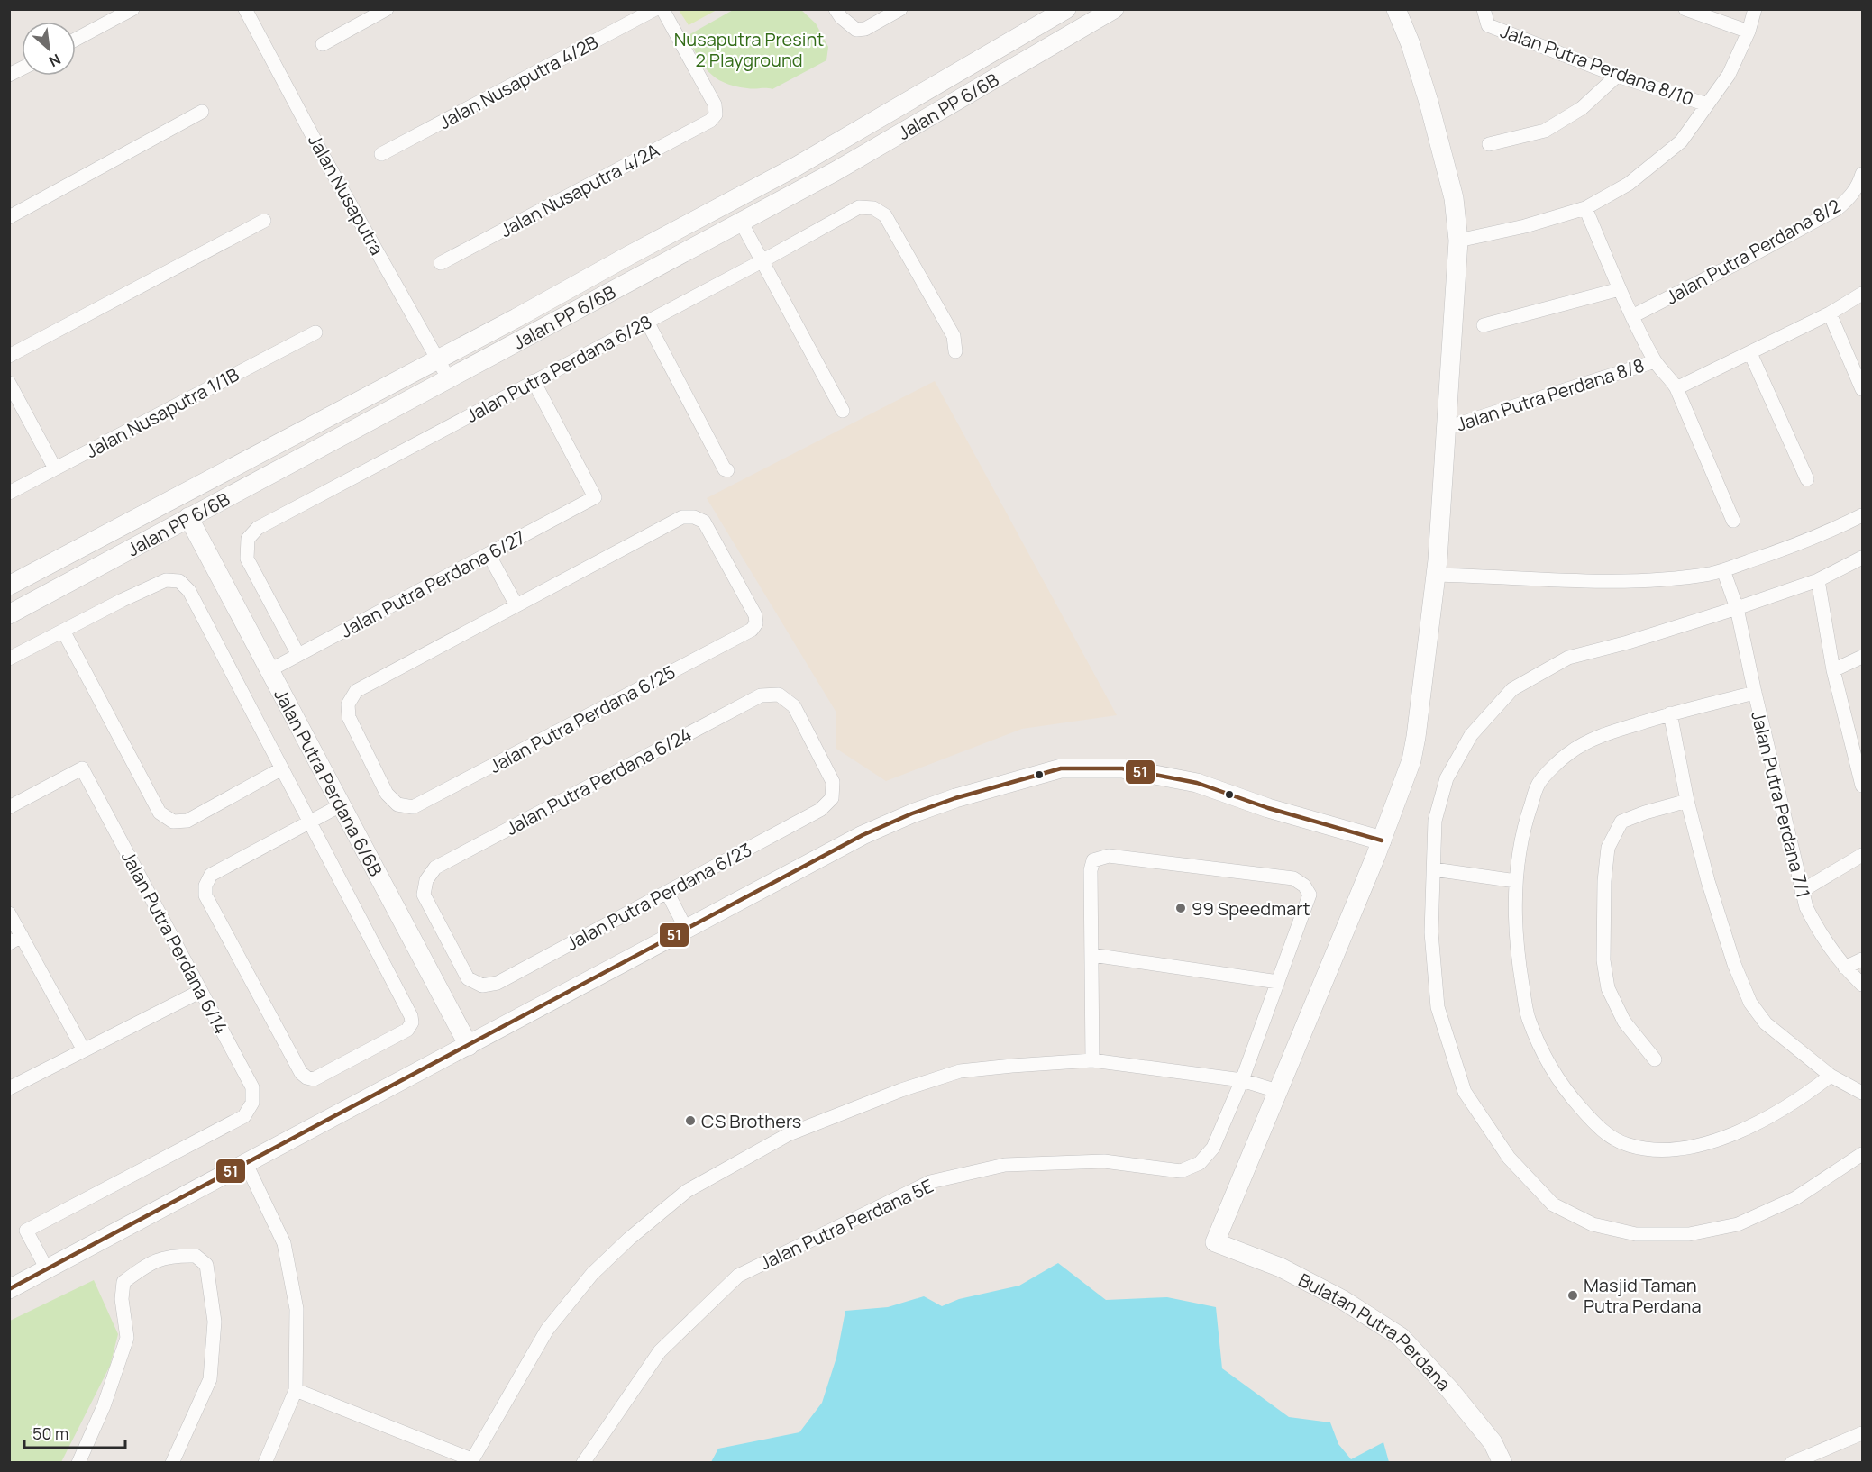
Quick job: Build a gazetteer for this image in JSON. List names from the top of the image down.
{
  "streets": {
    "street": [
      "Jalan Putra Perdana 8/10",
      "Jalan Nusaputra 4/2B",
      "Jalan PP 6/6B",
      "Jalan Nusaputra 4/2A",
      "Jalan Nusaputra",
      "Jalan Putra Perdana 8/2",
      "Jalan Putra Perdana 6/28",
      "Jalan Putra Perdana 8/8",
      "Jalan Nusaputra 1/1B",
      "Jalan Putra Perdana 6/27",
      "Jalan Putra Perdana 6/25",
      "Jalan Putra Perdana 6/24",
      "Jalan Putra Perdana 6/6B",
      "Jalan Putra Perdana 7/1",
      "Jalan Putra Perdana 6/23",
      "Jalan Putra Perdana 6/14",
      "Jalan Putra Perdana 5E",
      "Bulatan Putra Perdana"
    ]
  },
  "crossings": [
    ["Jalan PP 6/6B", "Jalan Nusaputra"],
    ["Jalan PP 6/6B", "Jalan Putra Perdana 6/6B"],
    ["Jalan Putra Perdana 6/28", "Jalan Putra Perdana 6/27"],
    ["Jalan Putra Perdana 6/27", "Jalan Putra Perdana 6/6B"],
    ["Jalan Putra Perdana 6/24", "Jalan Putra Perdana 6/23"]
  ],
  "parks": ["Nusaputra Presint 2 Playground"],
  "places": ["99 Speedmart", "CS Brothers", "Masjid Taman Putra Perdana"],
  "lines": ["transit line 51"],
  "scale_bar": "50 m",
  "north": "bottom right"
}
